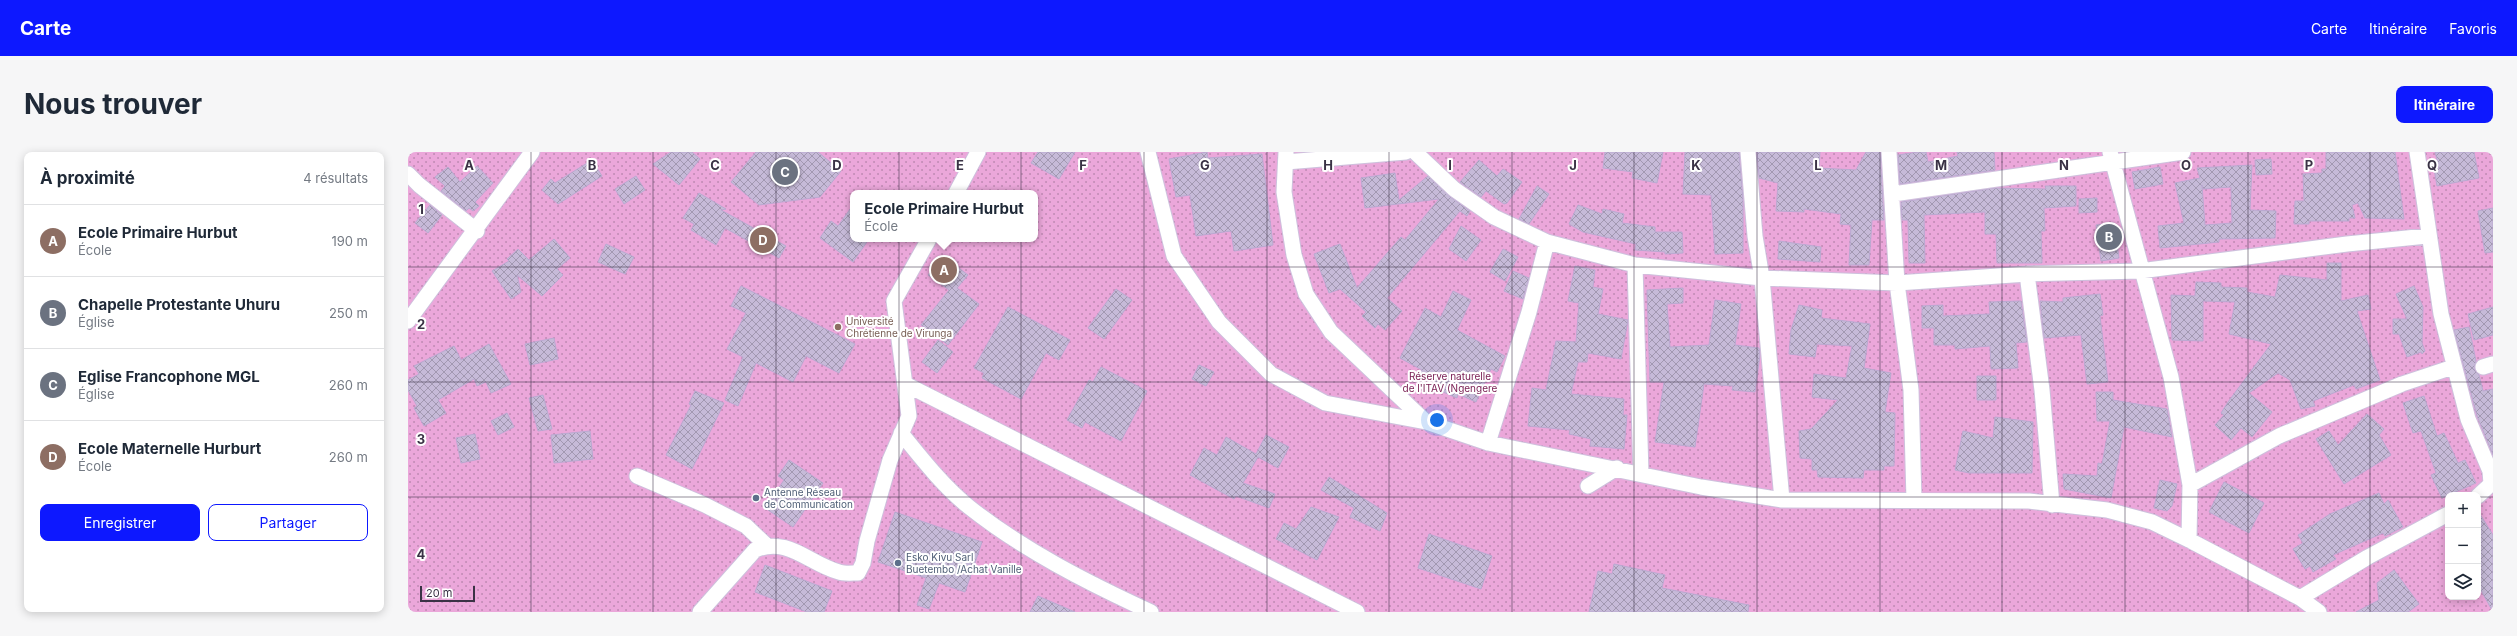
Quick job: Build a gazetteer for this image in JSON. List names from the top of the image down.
{
  "parks": ["Réserve naturelle de l'ITAV (Ngengere"],
  "places": ["Université Chrétienne de Virunga", "Antenne Réseau de Communication", "Esko Kivu Sarl Buetembo /Achat Vanille"],
  "scale_bar": "20 m",
  "page": {
    "header": "Carte",
    "nav": ["Carte", "Itinéraire", "Favoris"],
    "buttons": [
      "Itinéraire",
      ["Enregistrer", "Partager"]
    ],
    "title": "Nous trouver",
    "heading": ["À proximité", "4 résultats"],
    "pins": [
      "C",
      "B",
      "D",
      "A"
    ],
    "popup": ["Ecole Primaire Hurbut", "École"],
    "list": [
      {
        "mark": "A",
        "name": "Ecole Primaire Hurbut",
        "note": "École",
        "value": "190 m"
      },
      {
        "mark": "B",
        "name": "Chapelle Protestante Uhuru",
        "note": "Église",
        "value": "250 m"
      },
      {
        "mark": "C",
        "name": "Eglise Francophone MGL",
        "note": "Église",
        "value": "260 m"
      },
      {
        "mark": "D",
        "name": "Ecole Maternelle Hurburt",
        "note": "École",
        "value": "260 m"
      }
    ],
    "map_buttons": ["+", "−"],
    "scale": "20 m"
  },
  "grid": {
    "columns": [
      "A",
      "B",
      "C",
      "D",
      "E",
      "F",
      "G",
      "H",
      "I",
      "J",
      "K",
      "L",
      "M",
      "N",
      "O",
      "P",
      "Q"
    ],
    "rows": [
      "1",
      "2",
      "3",
      "4"
    ]
  }
}
